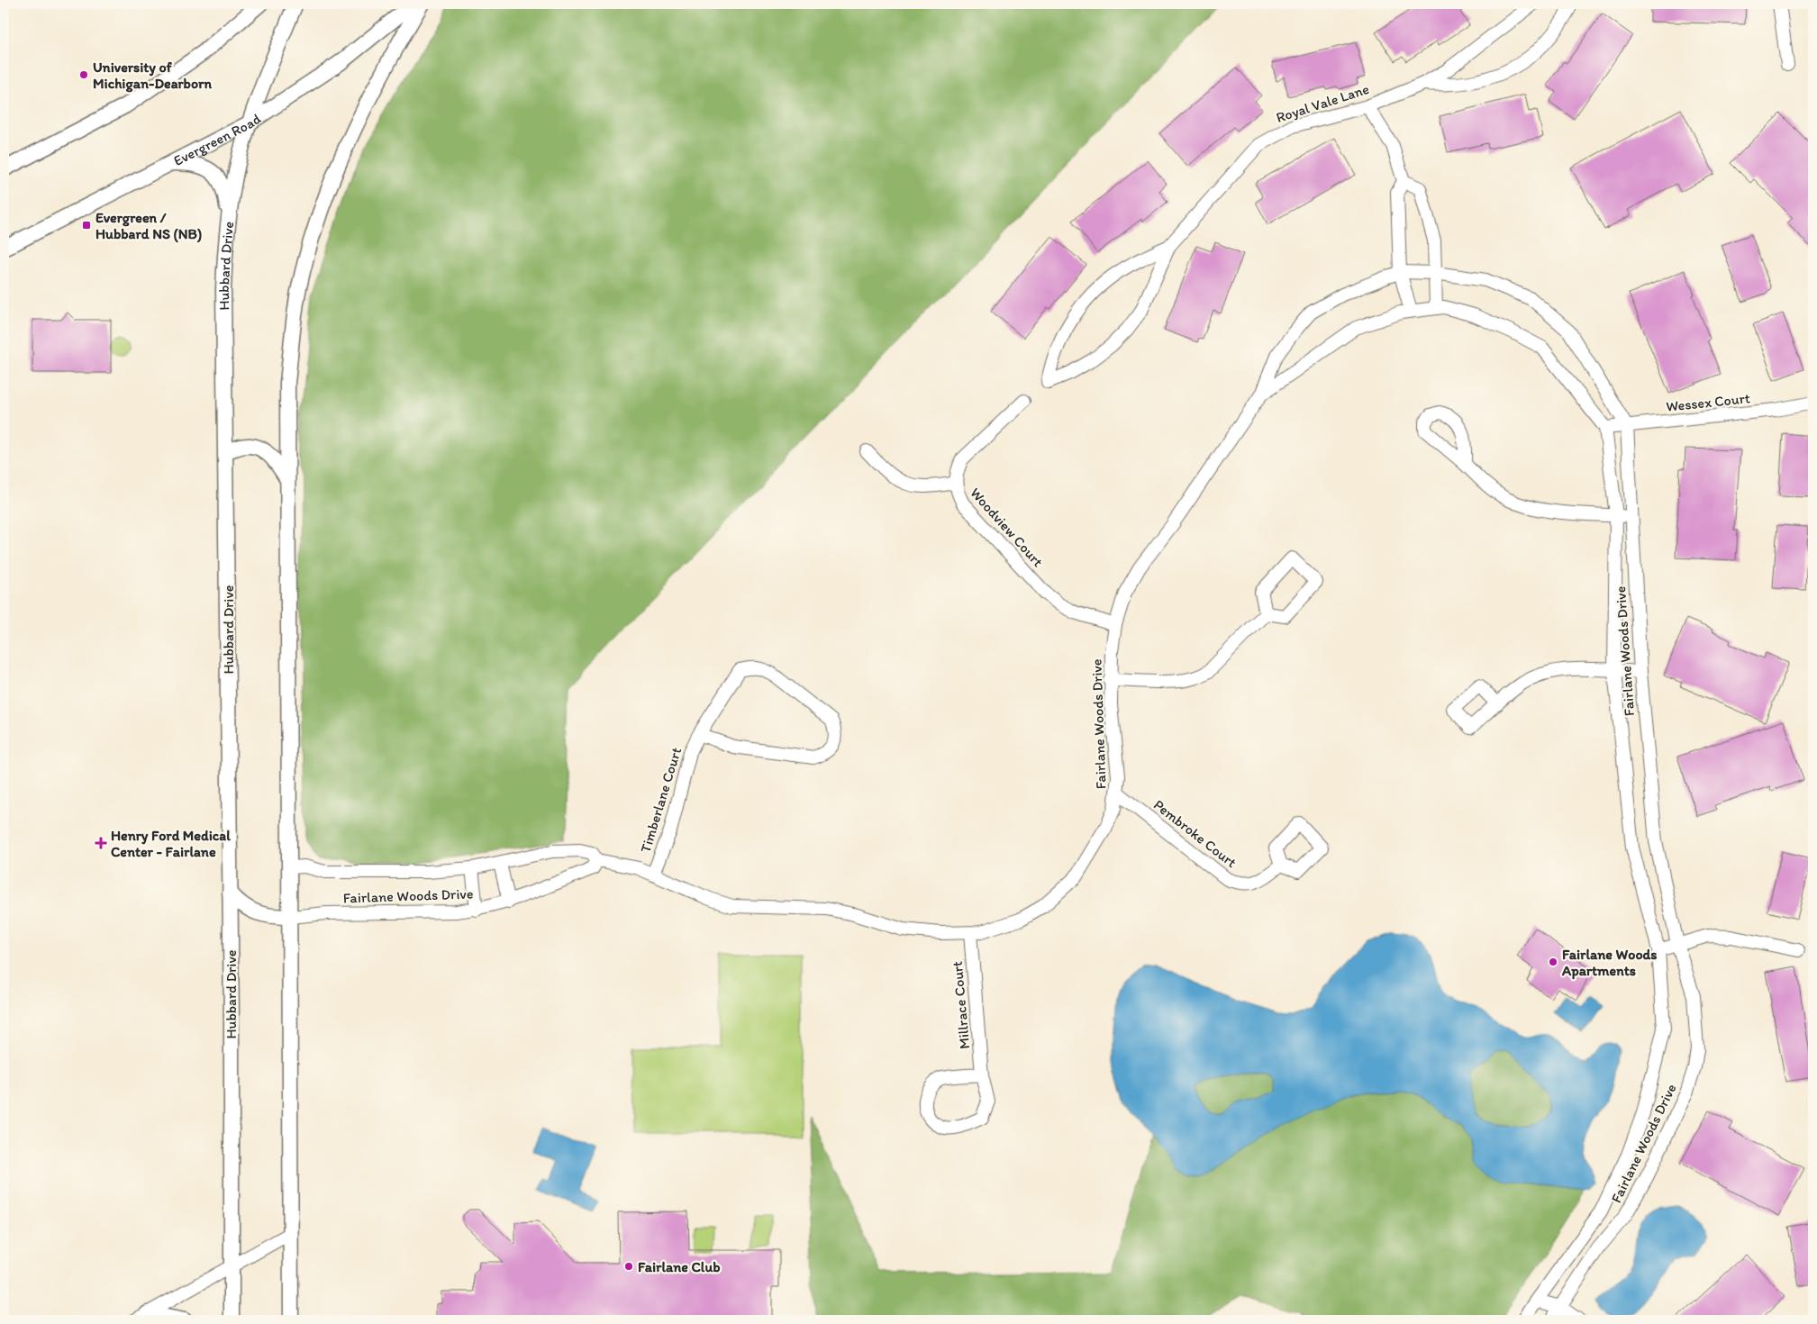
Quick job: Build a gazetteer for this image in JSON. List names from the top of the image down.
{
  "streets": {
    "street": [
      "Royal Vale Lane",
      "Evergreen Road",
      "Hubbard Drive",
      "Wessex Court",
      "Woodview Court",
      "Fairlane Woods Drive",
      "Timberlane Court",
      "Pembroke Court",
      "Millrace Court"
    ]
  },
  "crossings": [
    ["Evergreen Road", "Hubbard Drive"],
    ["Wessex Court", "Fairlane Woods Drive"],
    ["Woodview Court", "Fairlane Woods Drive"],
    ["Fairlane Woods Drive", "Timberlane Court"],
    ["Fairlane Woods Drive", "Pembroke Court"],
    ["Fairlane Woods Drive", "Millrace Court"]
  ],
  "places": {
    "other": ["University of Michigan-Dearborn", "Fairlane Woods Apartments", "Fairlane Club"],
    "transit": ["Evergreen / Hubbard NS (NB)"],
    "health": ["Henry Ford Medical Center - Fairlane"]
  }
}
